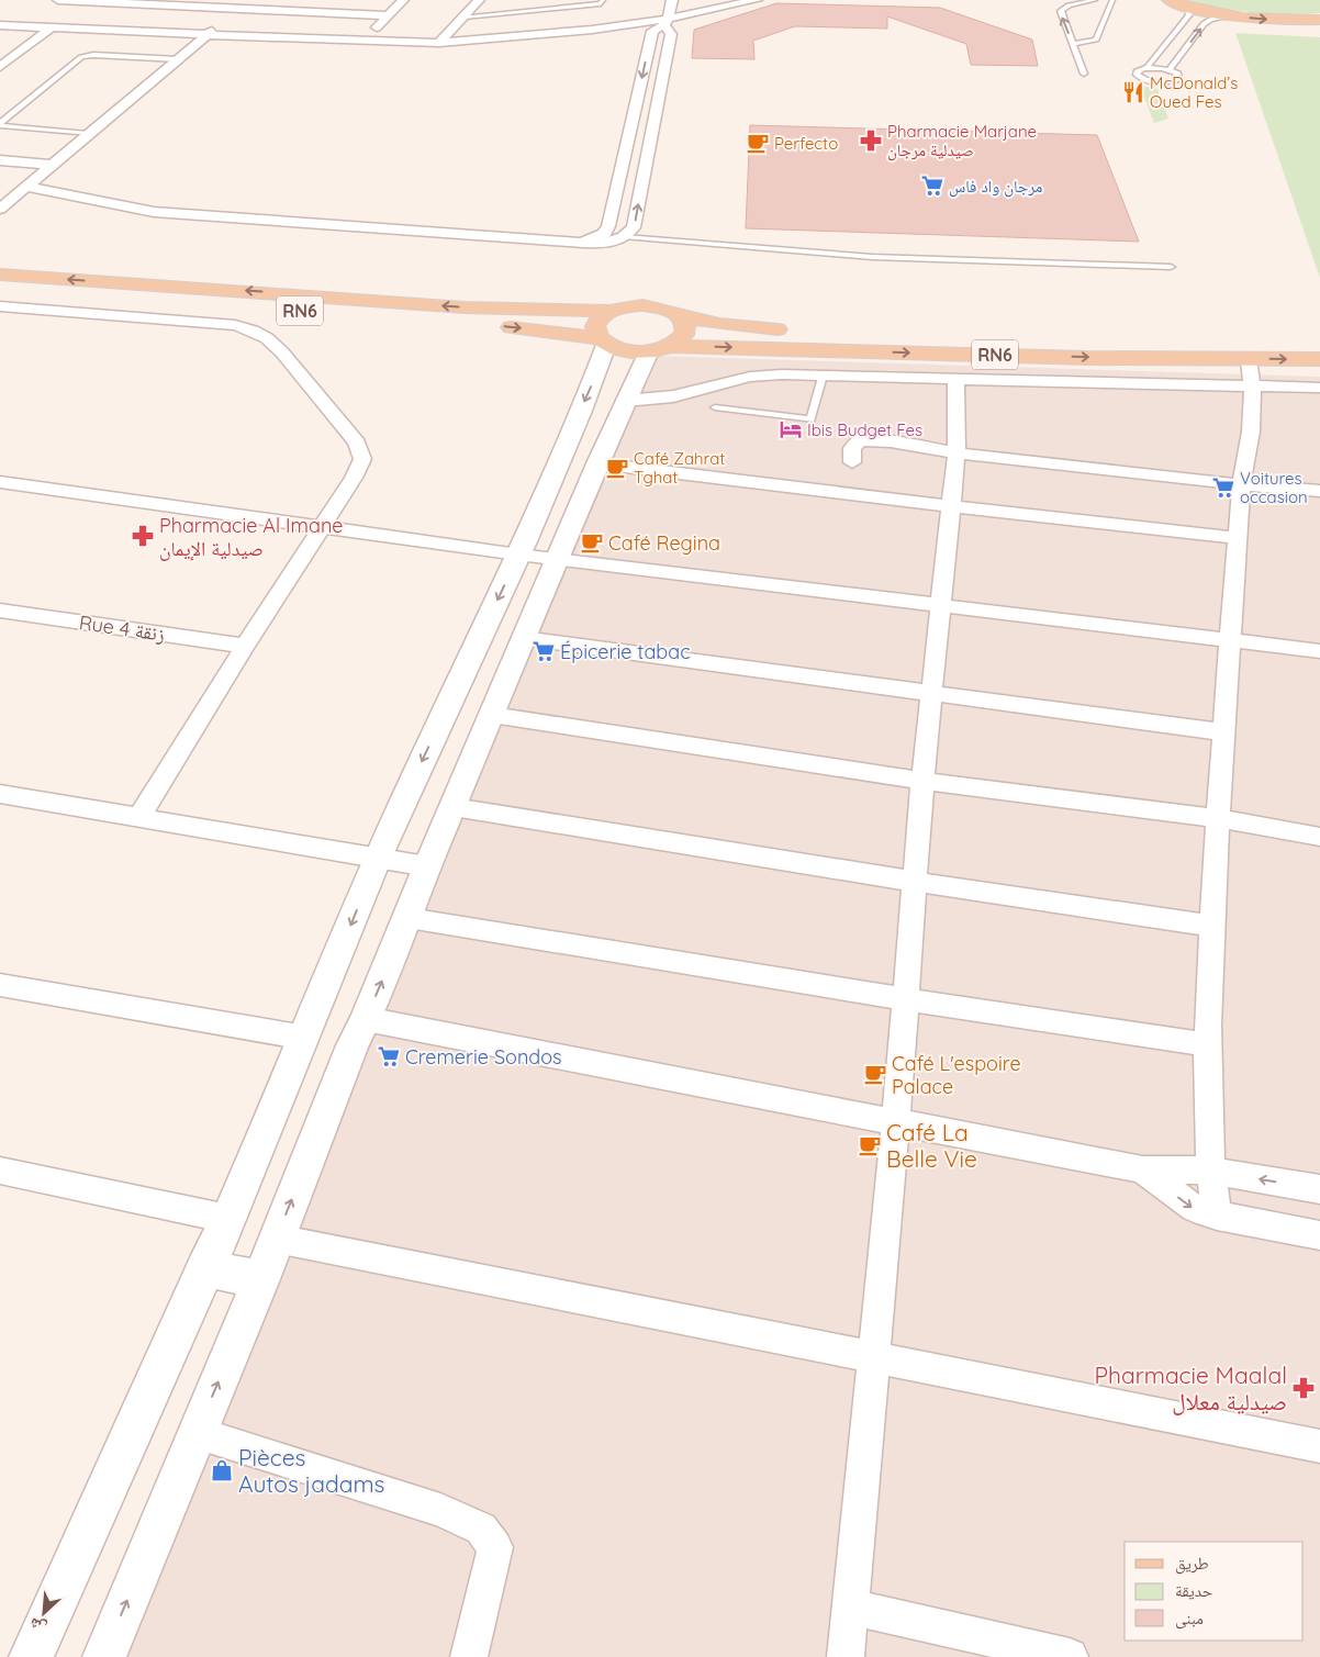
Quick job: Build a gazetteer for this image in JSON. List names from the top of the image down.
{
  "streets": {
    "main road": ["RN6"],
    "street": ["Rue 4 زنقة"]
  },
  "places": {
    "restaurant": ["McDonald’s Oued Fes"],
    "pharmacy": ["Pharmacie Marjane صيدلية مرجان", "Pharmacie Al Imane صيدلية الإيمان", "Pharmacie Maalal صيدلية معلال"],
    "cafe": [
      "Perfecto",
      "Café Zahrat Tghat",
      "Café Regina",
      "Café L'espoire Palace",
      "Café La Belle Vie"
    ],
    "supermarket": [
      "مرجان واد فاس",
      "Voitures occasion",
      "Épicerie tabac",
      "Cremerie Sondos"
    ],
    "hotel": ["Ibis Budget Fes"],
    "shop": ["Pièces Autos jadams"]
  },
  "legend": ["طريق", "حديقة", "مبنى"],
  "north": "bottom left"
}
